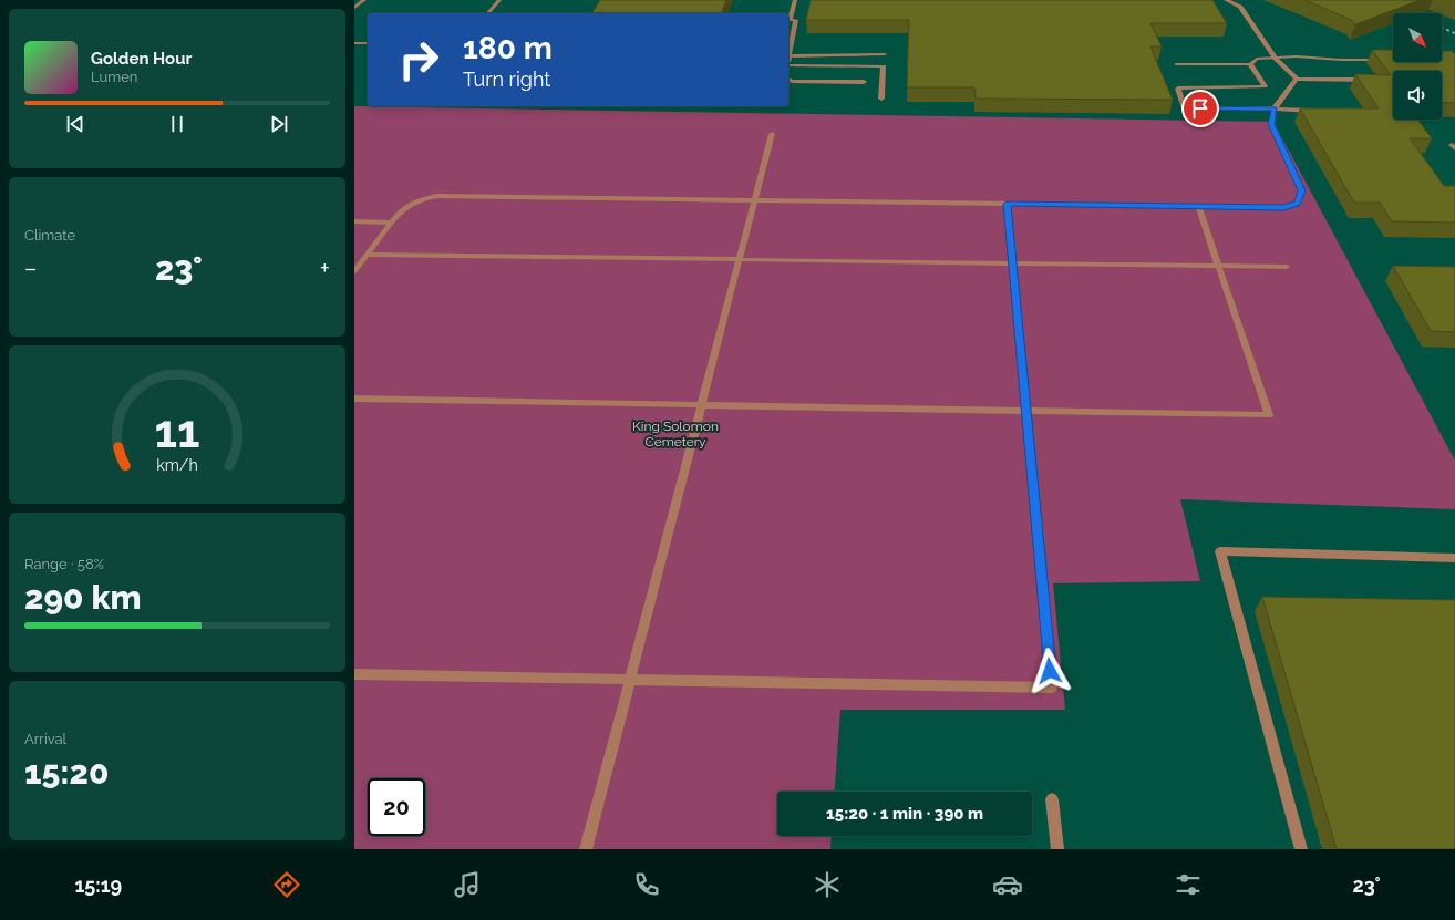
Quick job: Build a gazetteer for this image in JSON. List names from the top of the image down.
{
  "parks": ["King Solomon Cemetery"],
  "north": "bottom right",
  "page": {
    "turn": ["180 m", "Turn right"],
    "song": ["Golden Hour", "Lumen"],
    "tile": [
      "Climate",
      ["Range · 58%", "290 km"],
      ["Arrival", "15:20"]
    ],
    "heat": ["−", "23°", "+"],
    "limit": "20",
    "trip": "15:20 · 1 min · 390 m",
    "tabs": ["15:19", "23°"],
    "gauge": ["11", "km/h"]
  }
}
